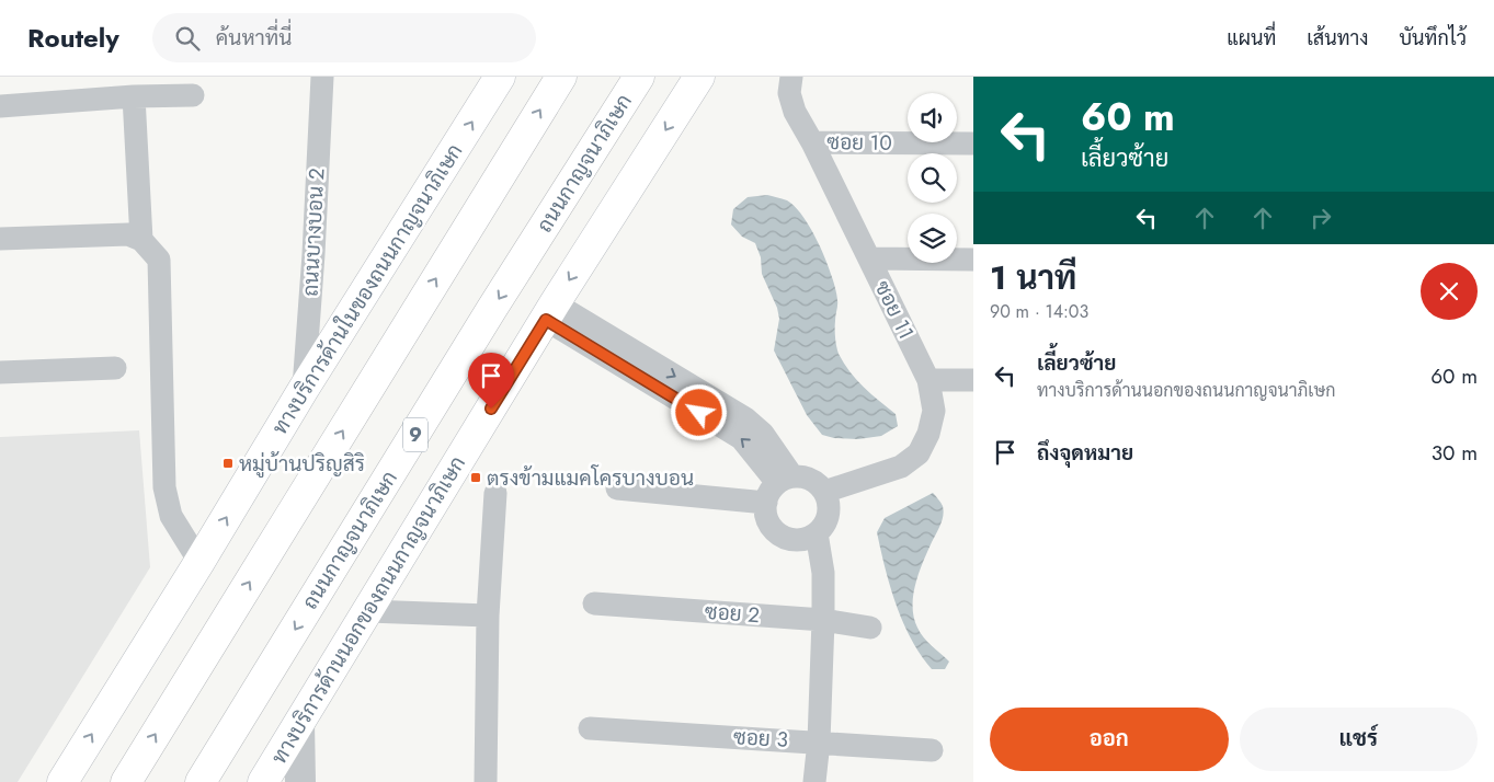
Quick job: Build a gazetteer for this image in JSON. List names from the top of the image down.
{
  "streets": {
    "main road": [
      "ถนนกาญจนาภิเษก",
      "ทางบริการด้านในของถนนกาญจนาภิเษก",
      "9",
      "ทางบริการด้านนอกของถนนกาญจนาภิเษก"
    ],
    "street": [
      "ซอย 10",
      "ถนนบางบอน 2",
      "ซอย 11",
      "ซอย 2",
      "ซอย 3"
    ]
  },
  "crossings": [
    ["ซอย 10", "ซอย 11"],
    ["ถนนบางบอน 2", "ทางบริการด้านในของถนนกาญจนาภิเษก"]
  ],
  "places": {
    "transit": ["หมู่บ้านปริญสิริ", "ตรงข้ามแมคโครบางบอน"]
  },
  "page": {
    "header": "Routely",
    "search": "ค้นหาที่นี่",
    "nav": ["แผนที่", "เส้นทาง", "บันทึกไว้"],
    "turn": ["60 m", "เลี้ยวซ้าย"],
    "heading": ["1 นาที", "90 m · 14:03"],
    "list": [
      {
        "name": "เลี้ยวซ้าย",
        "note": "ทางบริการด้านนอกของถนนกาญจนาภิเษก",
        "value": "60 m"
      },
      {
        "name": "ถึงจุดหมาย",
        "value": "30 m"
      }
    ],
    "buttons": ["ออก", "แชร์"]
  }
}
